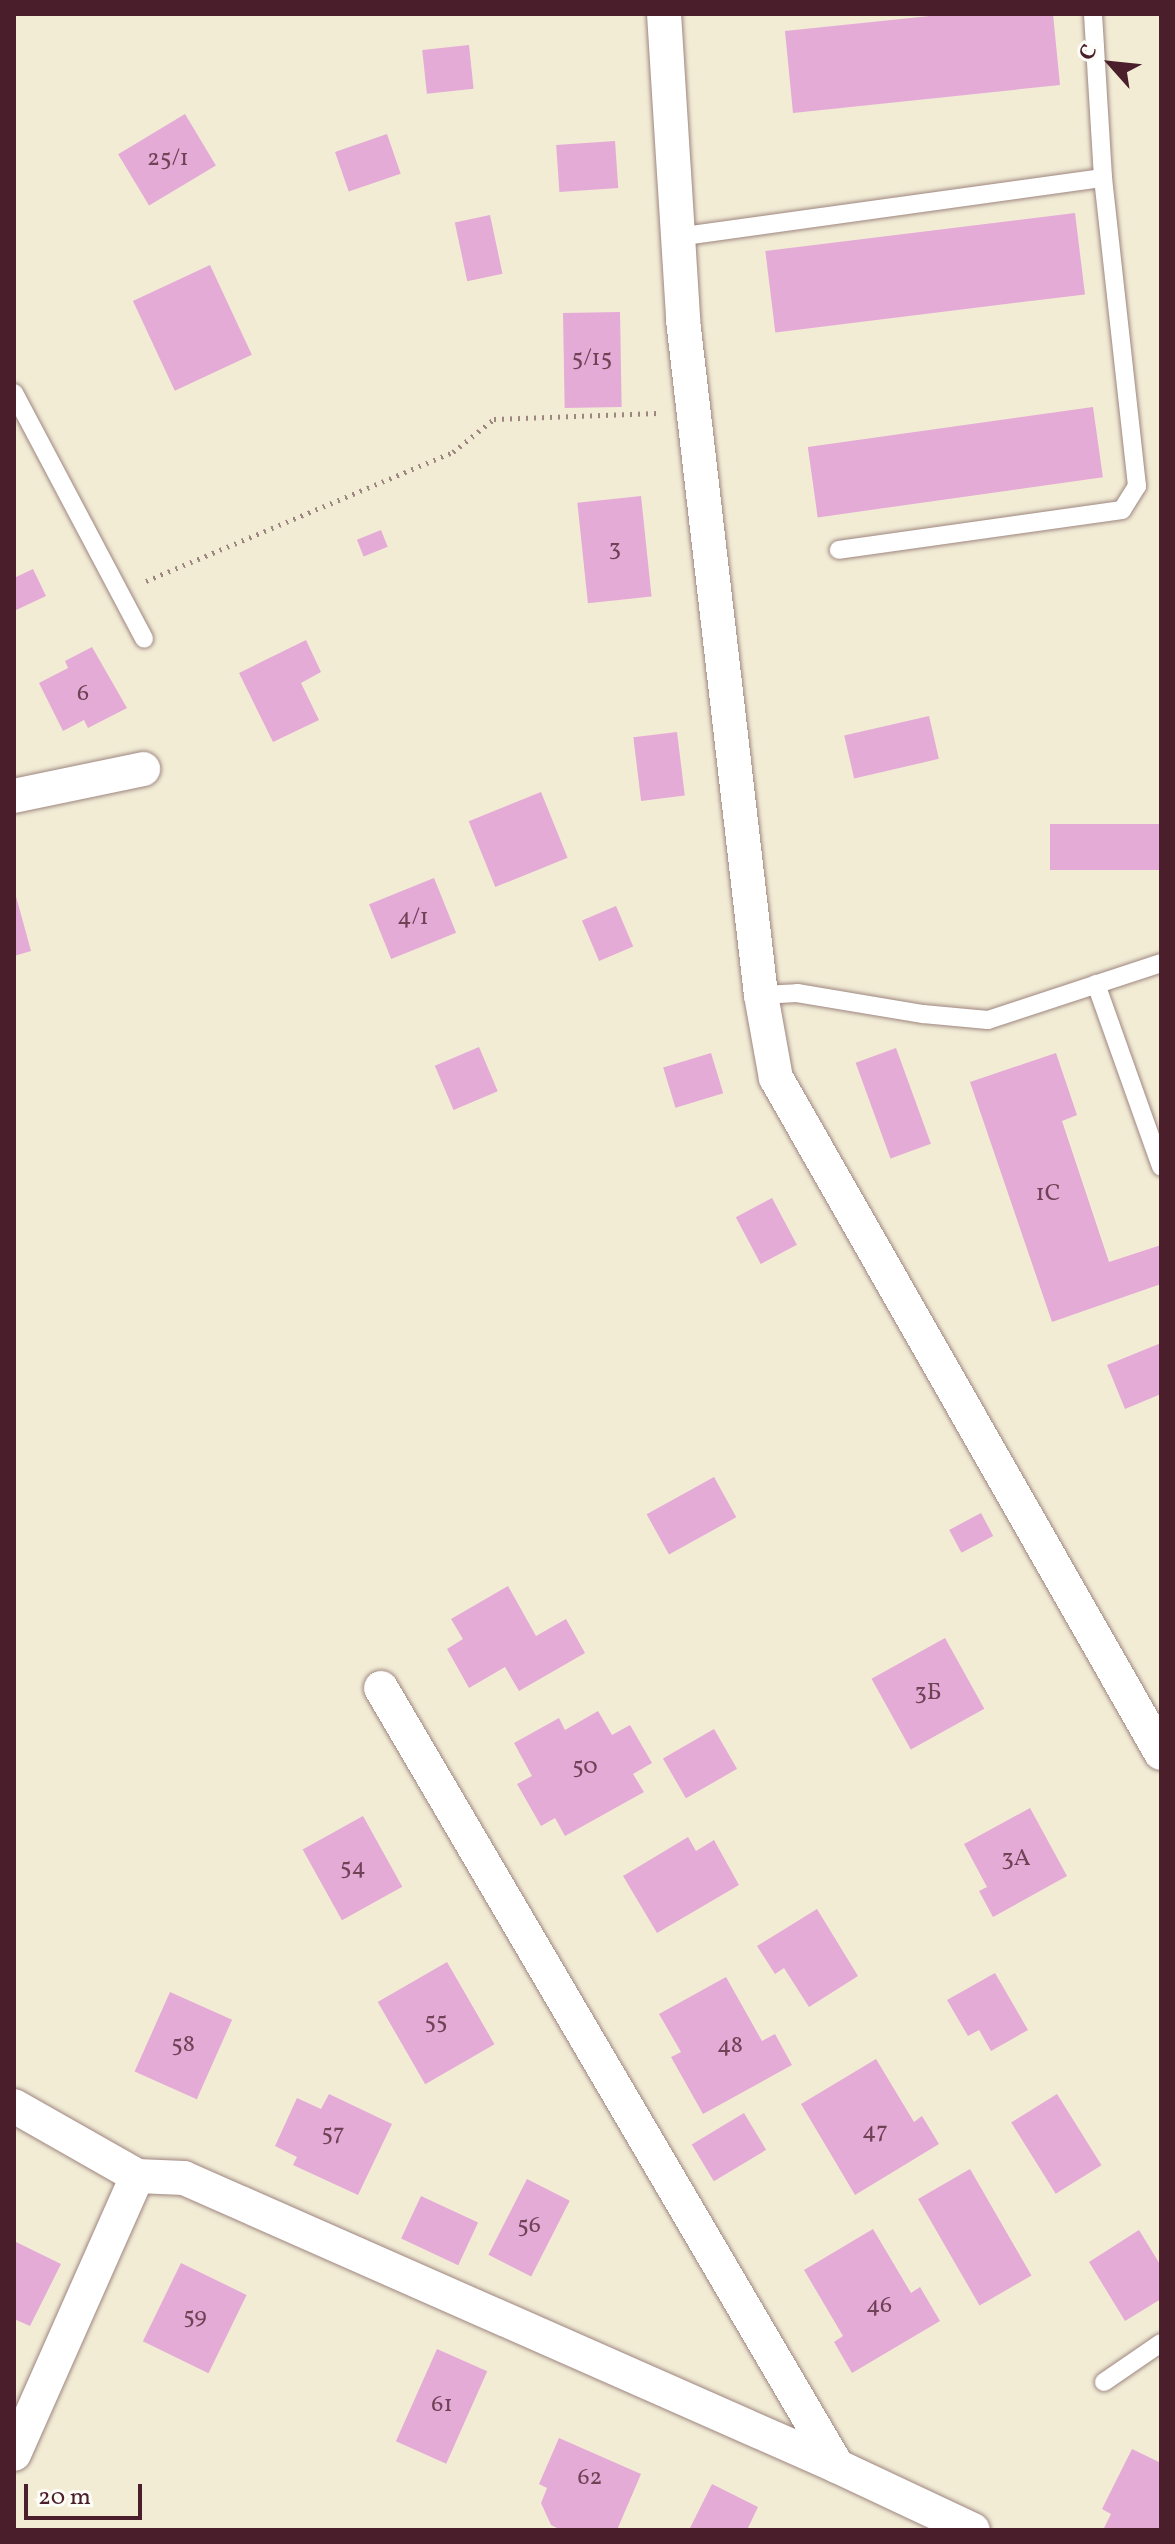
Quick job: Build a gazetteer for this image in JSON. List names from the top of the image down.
{
  "house_numbers": [
    "25/1",
    "5/15",
    "3",
    "6",
    "4/1",
    "1С",
    "3Б",
    "50",
    "3А",
    "54",
    "55",
    "58",
    "48",
    "47",
    "57",
    "56",
    "46",
    "59",
    "61",
    "62"
  ],
  "scale_bar": "20 m",
  "north": "top left"
}
